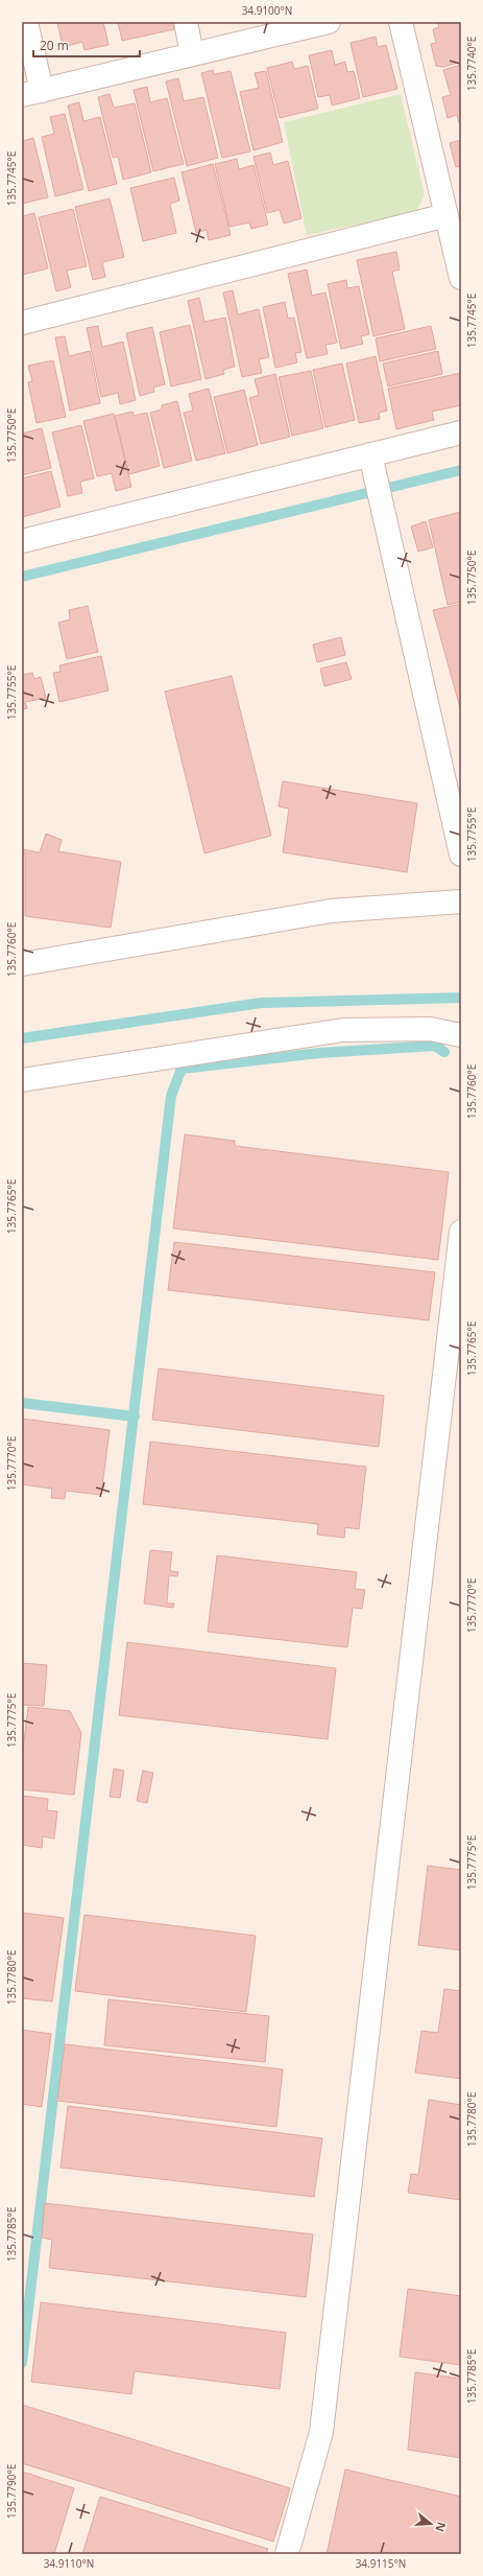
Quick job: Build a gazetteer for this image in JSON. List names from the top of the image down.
{
  "scale_bar": "20 m",
  "north": "right",
  "coordinates": [
    "34.9100°N",
    "135.7740°E",
    "135.7745°E",
    "135.7750°E",
    "135.7755°E",
    "135.7760°E",
    "135.7765°E",
    "135.7770°E",
    "135.7775°E",
    "135.7780°E",
    "135.7785°E",
    "135.7790°E",
    "34.9110°N",
    "34.9115°N"
  ]
}
